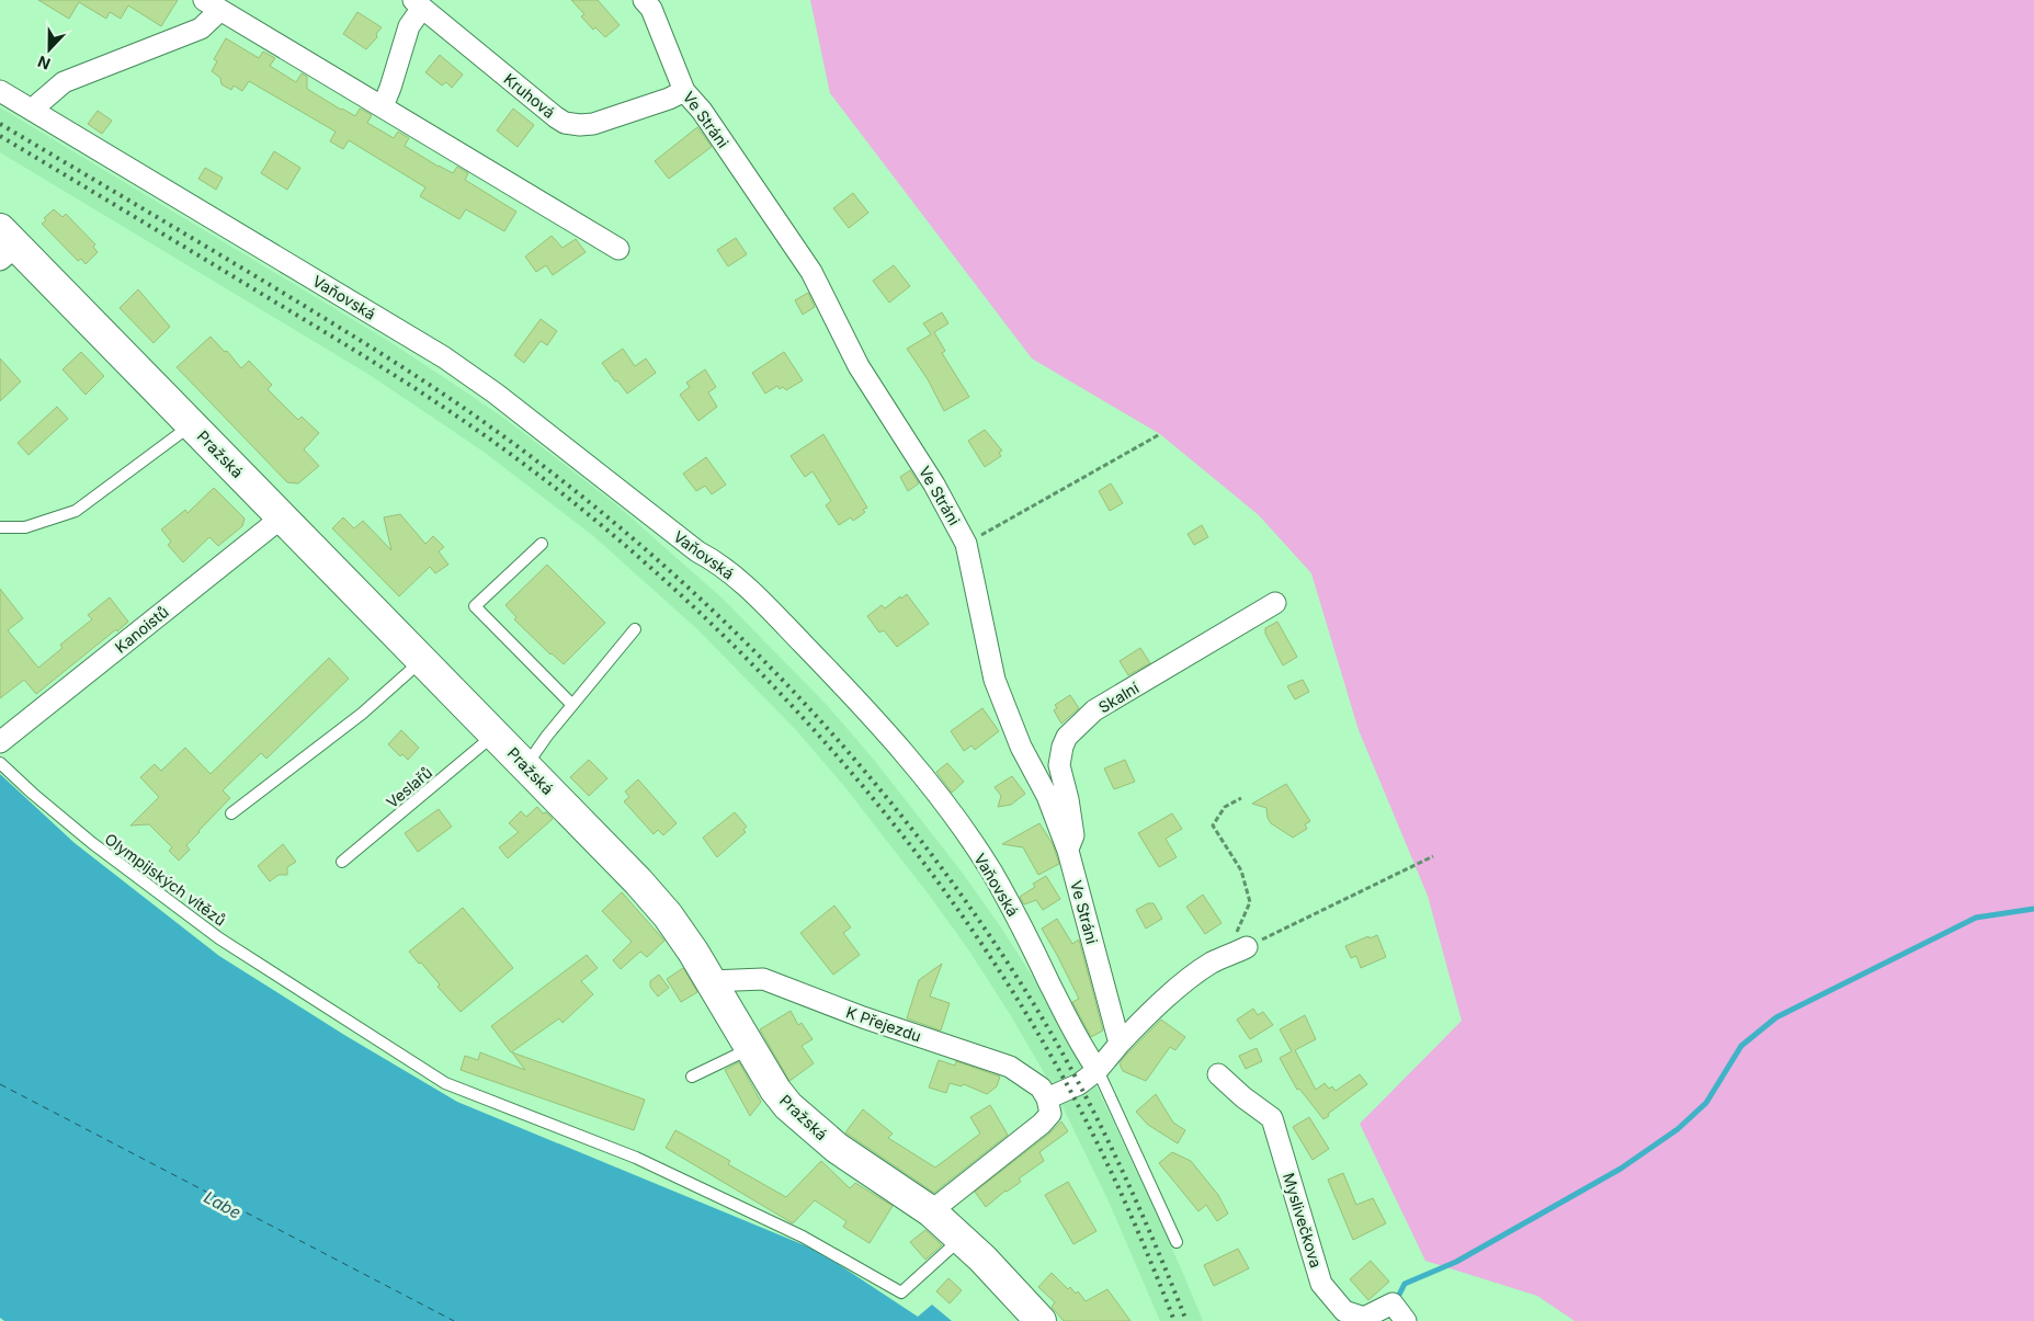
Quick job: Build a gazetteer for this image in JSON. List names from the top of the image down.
{
  "streets": {
    "main road": ["Pražská"],
    "street": [
      "Kruhová",
      "Ve Stráni",
      "Vaňovská",
      "Kanoistů",
      "Skalní",
      "K Přejezdu",
      "Myslivečkova"
    ],
    "lane": ["Veslařů", "Olympijských vítězů"]
  },
  "crossings": [
    ["Kruhová", "Ve Stráni"],
    ["Ve Stráni", "Skalní"],
    ["Pražská", "Kanoistů"],
    ["Pražská", "Veslařů"],
    ["Pražská", "Olympijských vítězů"],
    ["Pražská", "K Přejezdu"]
  ],
  "water": ["Labe"],
  "north": "bottom"
}
